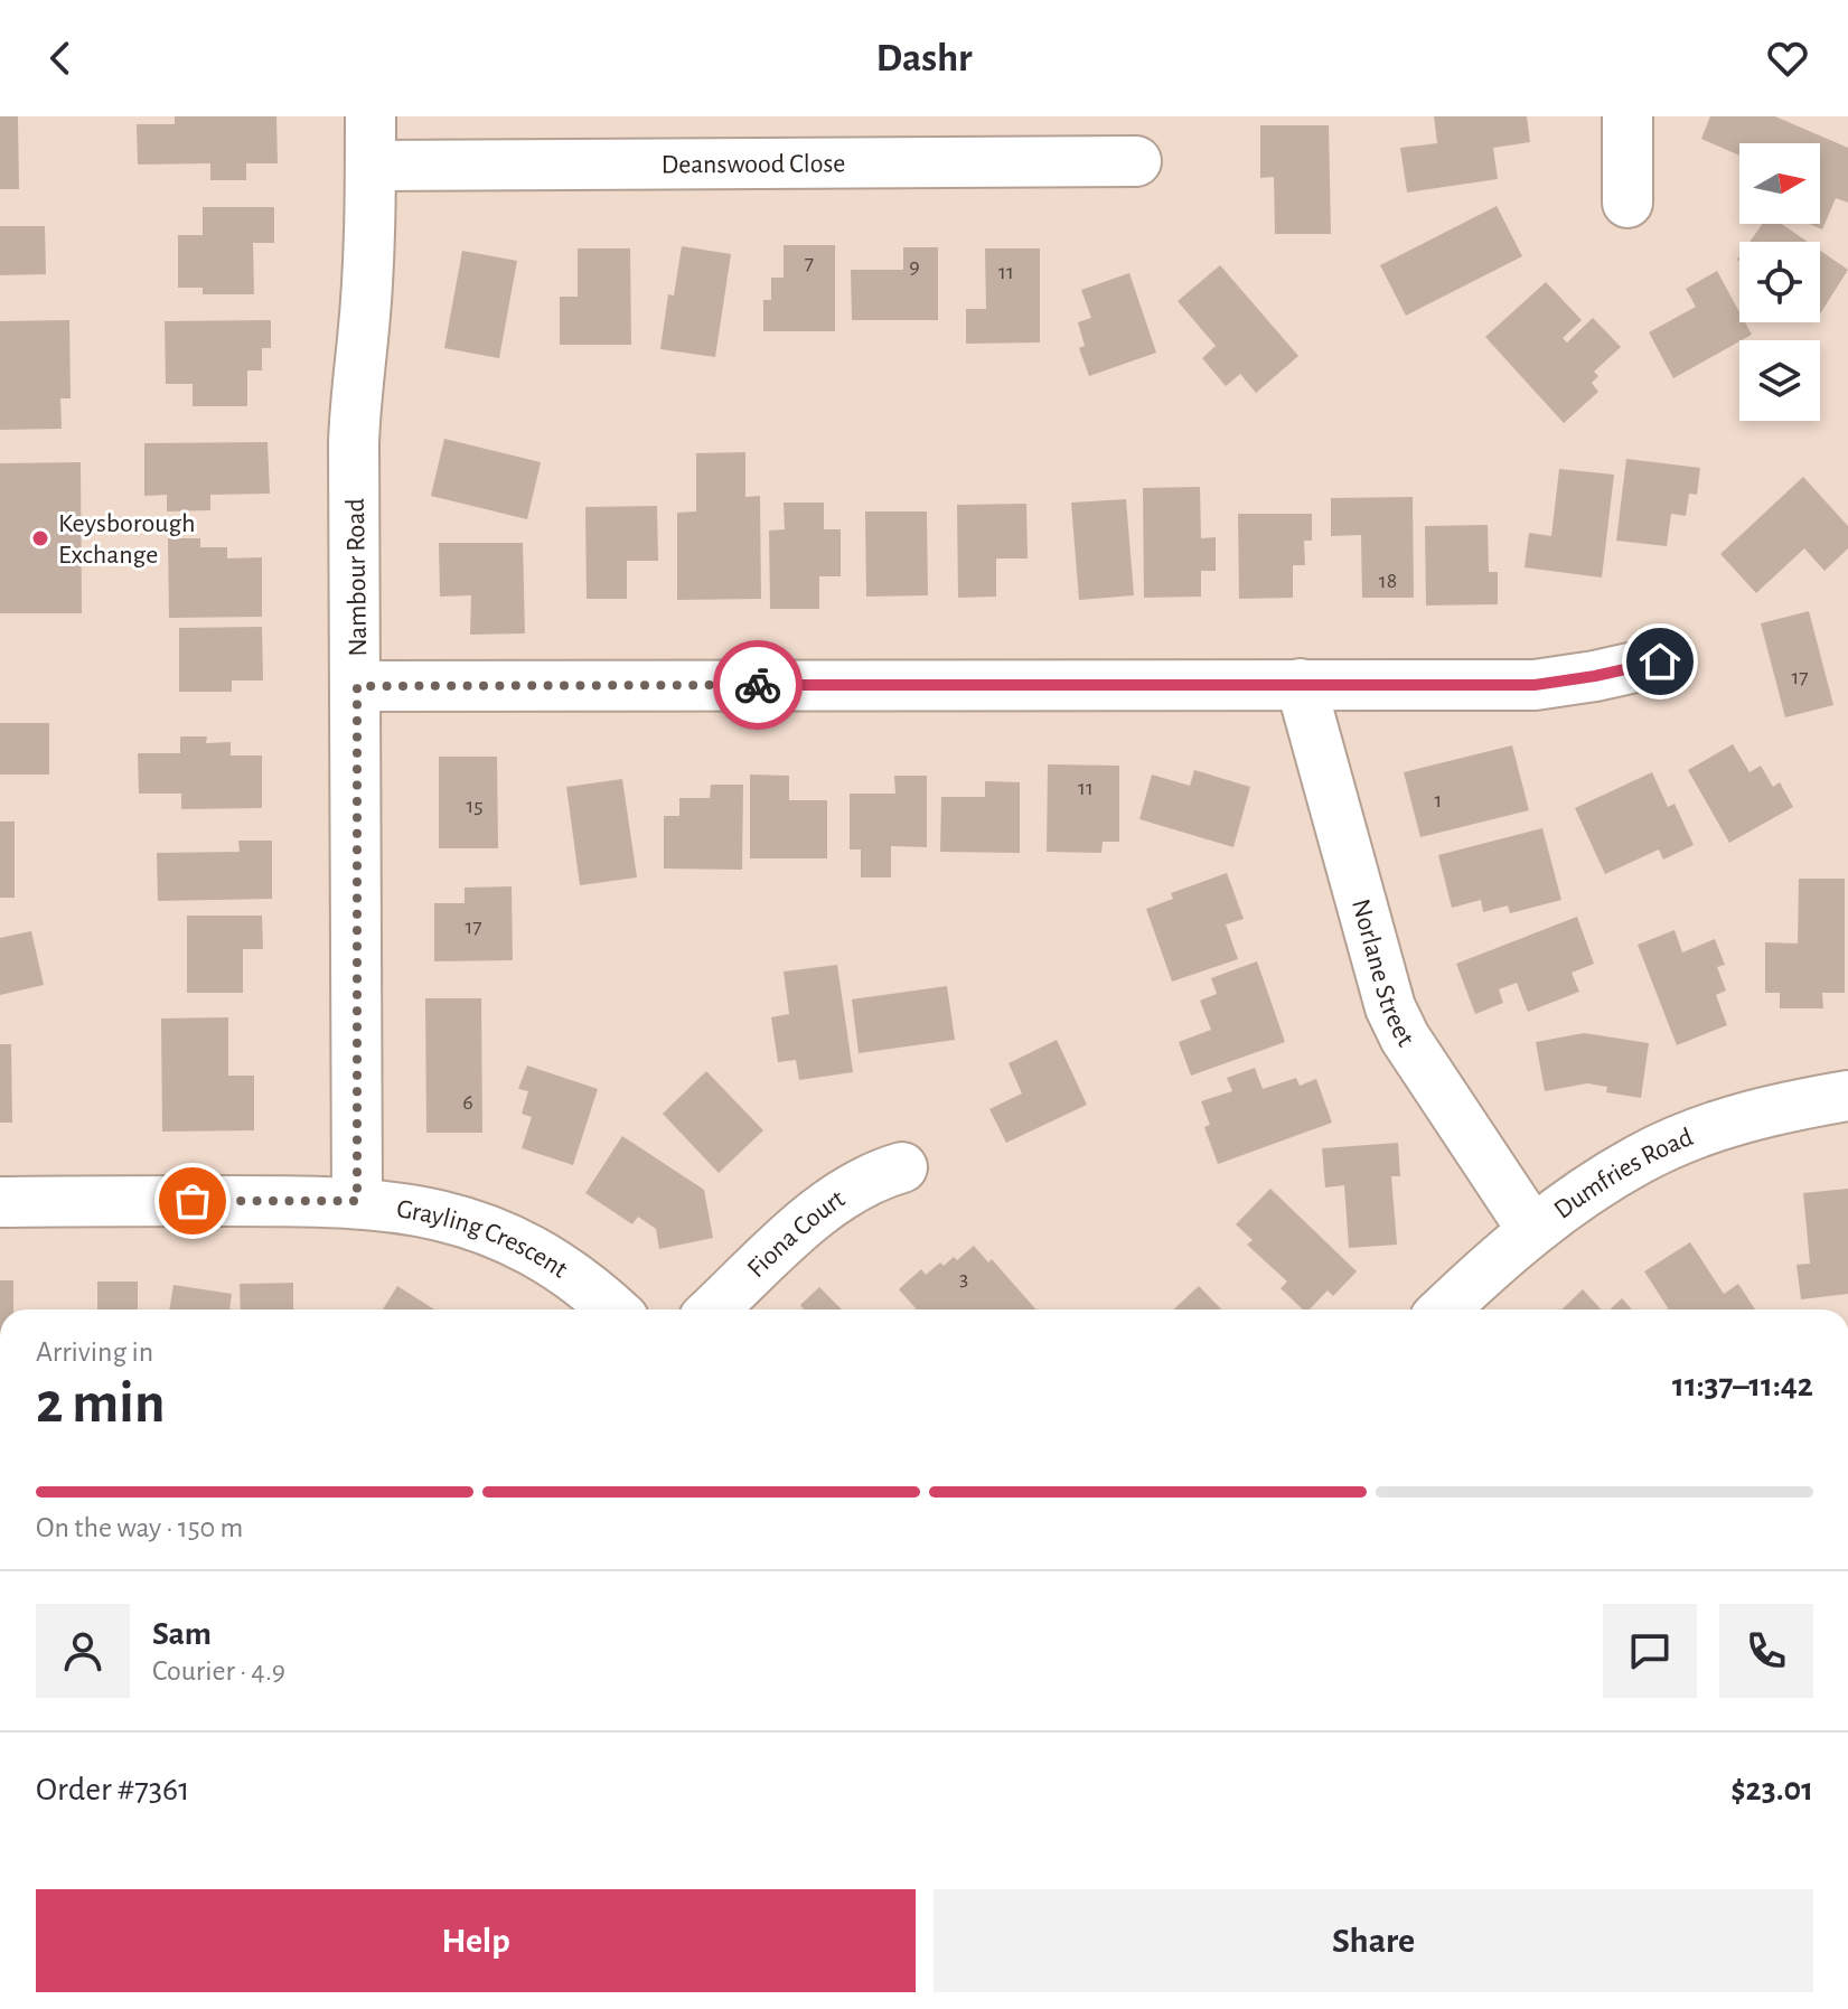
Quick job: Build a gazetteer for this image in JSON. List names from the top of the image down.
{
  "streets": {
    "street": [
      "Deanswood Close",
      "Nambour Road",
      "Norlane Street",
      "Dumfries Road",
      "Fiona Court",
      "Grayling Crescent"
    ]
  },
  "crossings": [
    ["Deanswood Close", "Nambour Road"],
    ["Nambour Road", "Grayling Crescent"],
    ["Norlane Street", "Dumfries Road"]
  ],
  "places": ["Keysborough Exchange"],
  "house_numbers": [
    "7",
    "9",
    "11",
    "18",
    "17",
    "11",
    "1",
    "15",
    "17",
    "6",
    "3"
  ],
  "north": "right",
  "page": {
    "header": "Dashr",
    "heading": ["2 min", "Arriving in", "11:37–11:42"],
    "panel": [
      "Sam",
      "Courier · 4.9",
      "Order #7361",
      "$23.01"
    ],
    "bar": "On the way · 150 m",
    "buttons": ["Help", "Share"]
  }
}
